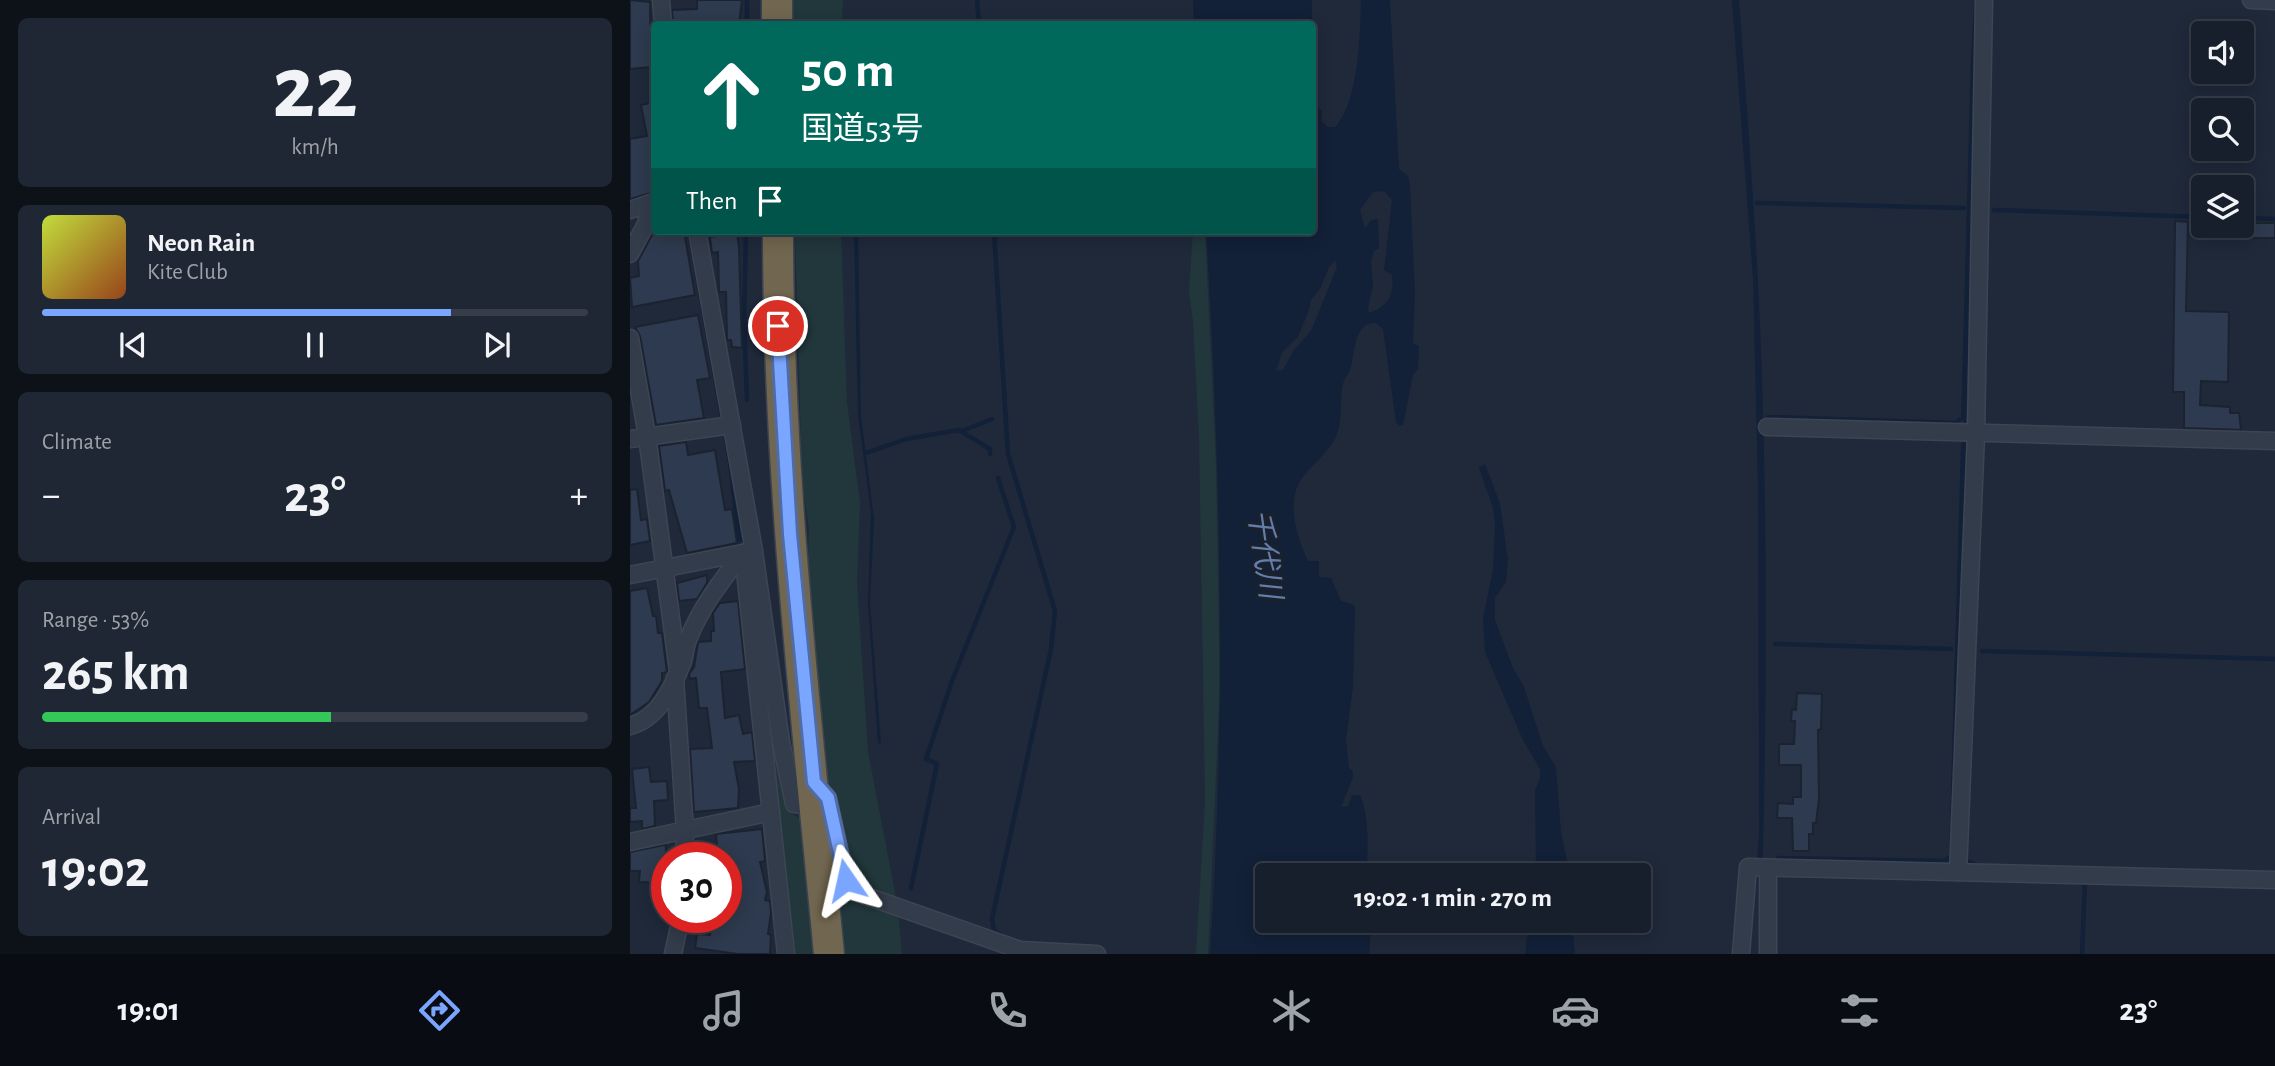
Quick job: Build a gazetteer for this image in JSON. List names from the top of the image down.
{
  "water": ["千代川"],
  "page": {
    "tile": [
      ["22", "km/h"],
      "Climate",
      ["Range · 53%", "265 km"],
      ["Arrival", "19:02"]
    ],
    "turn": ["50 m", "国道53号"],
    "then": "Then",
    "song": ["Neon Rain", "Kite Club"],
    "heat": ["−", "23°", "+"],
    "limit": "30",
    "trip": "19:02 · 1 min · 270 m",
    "tabs": ["19:01", "23°"]
  }
}
